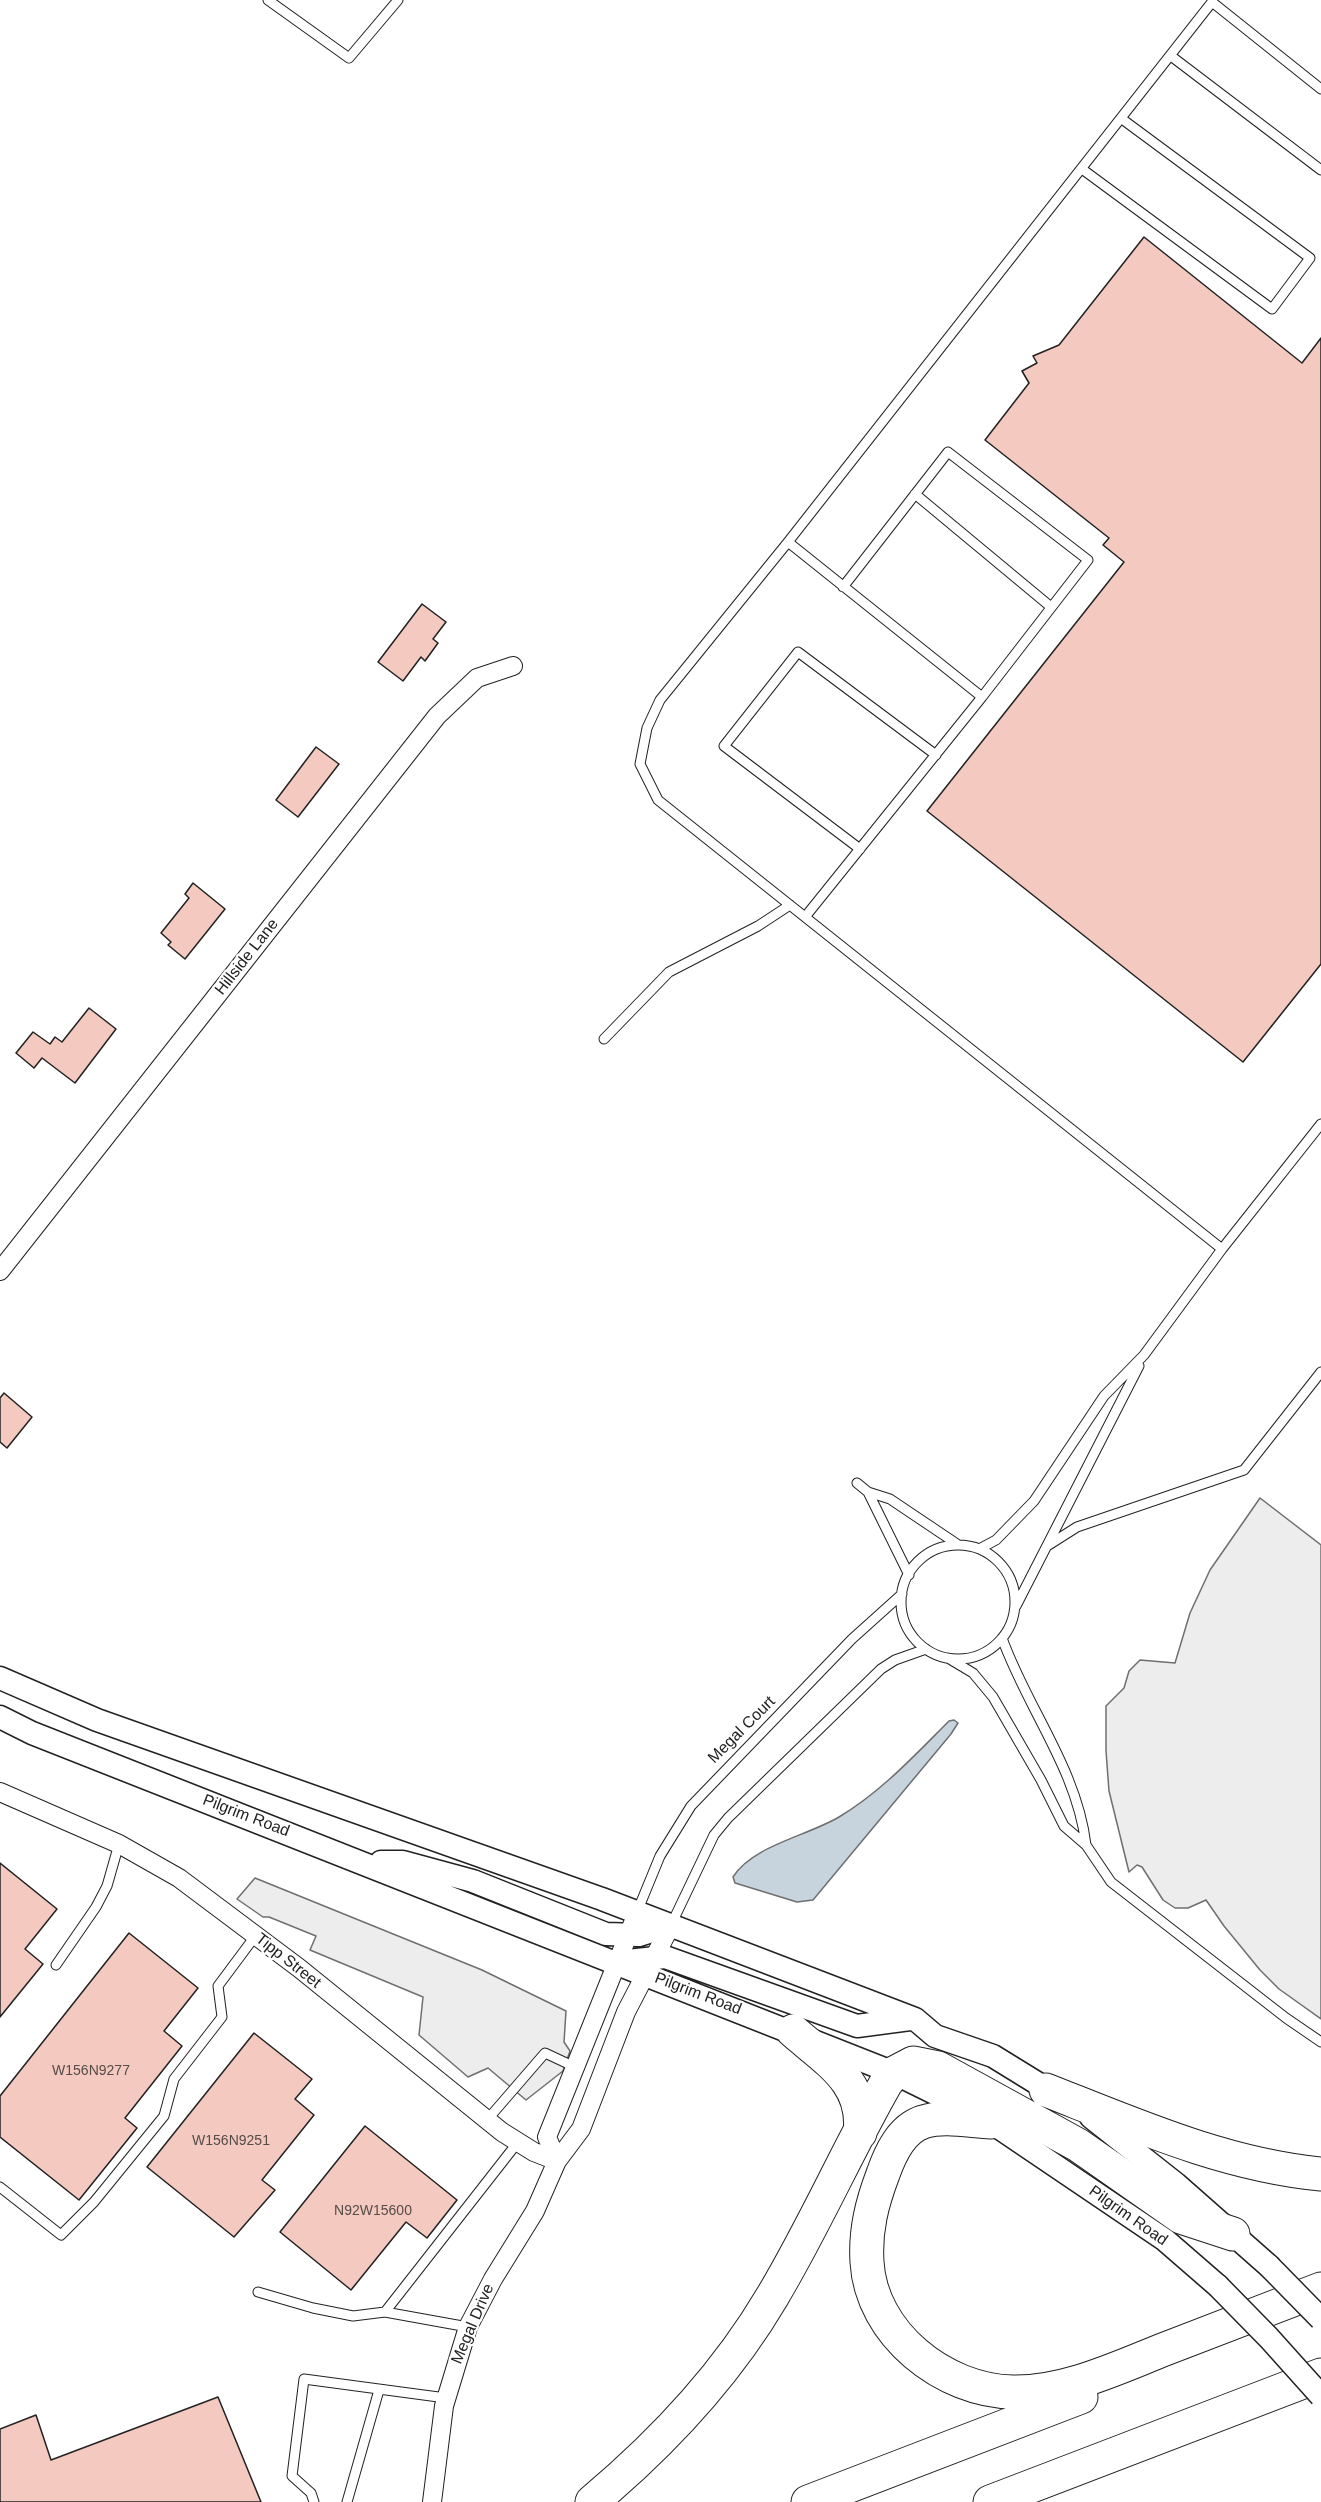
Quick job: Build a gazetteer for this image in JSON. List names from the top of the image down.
{
  "streets": {
    "street": [
      "Hillside Lane",
      "Pilgrim Road",
      "Tipp Street",
      "Megal Drive"
    ],
    "lane": ["Megal Court"]
  },
  "crossings": [
    ["Pilgrim Road", "Megal Drive"],
    ["Tipp Street", "Megal Drive"]
  ],
  "house_numbers": ["W156N9277", "W156N9251", "N92W15600"]
}
